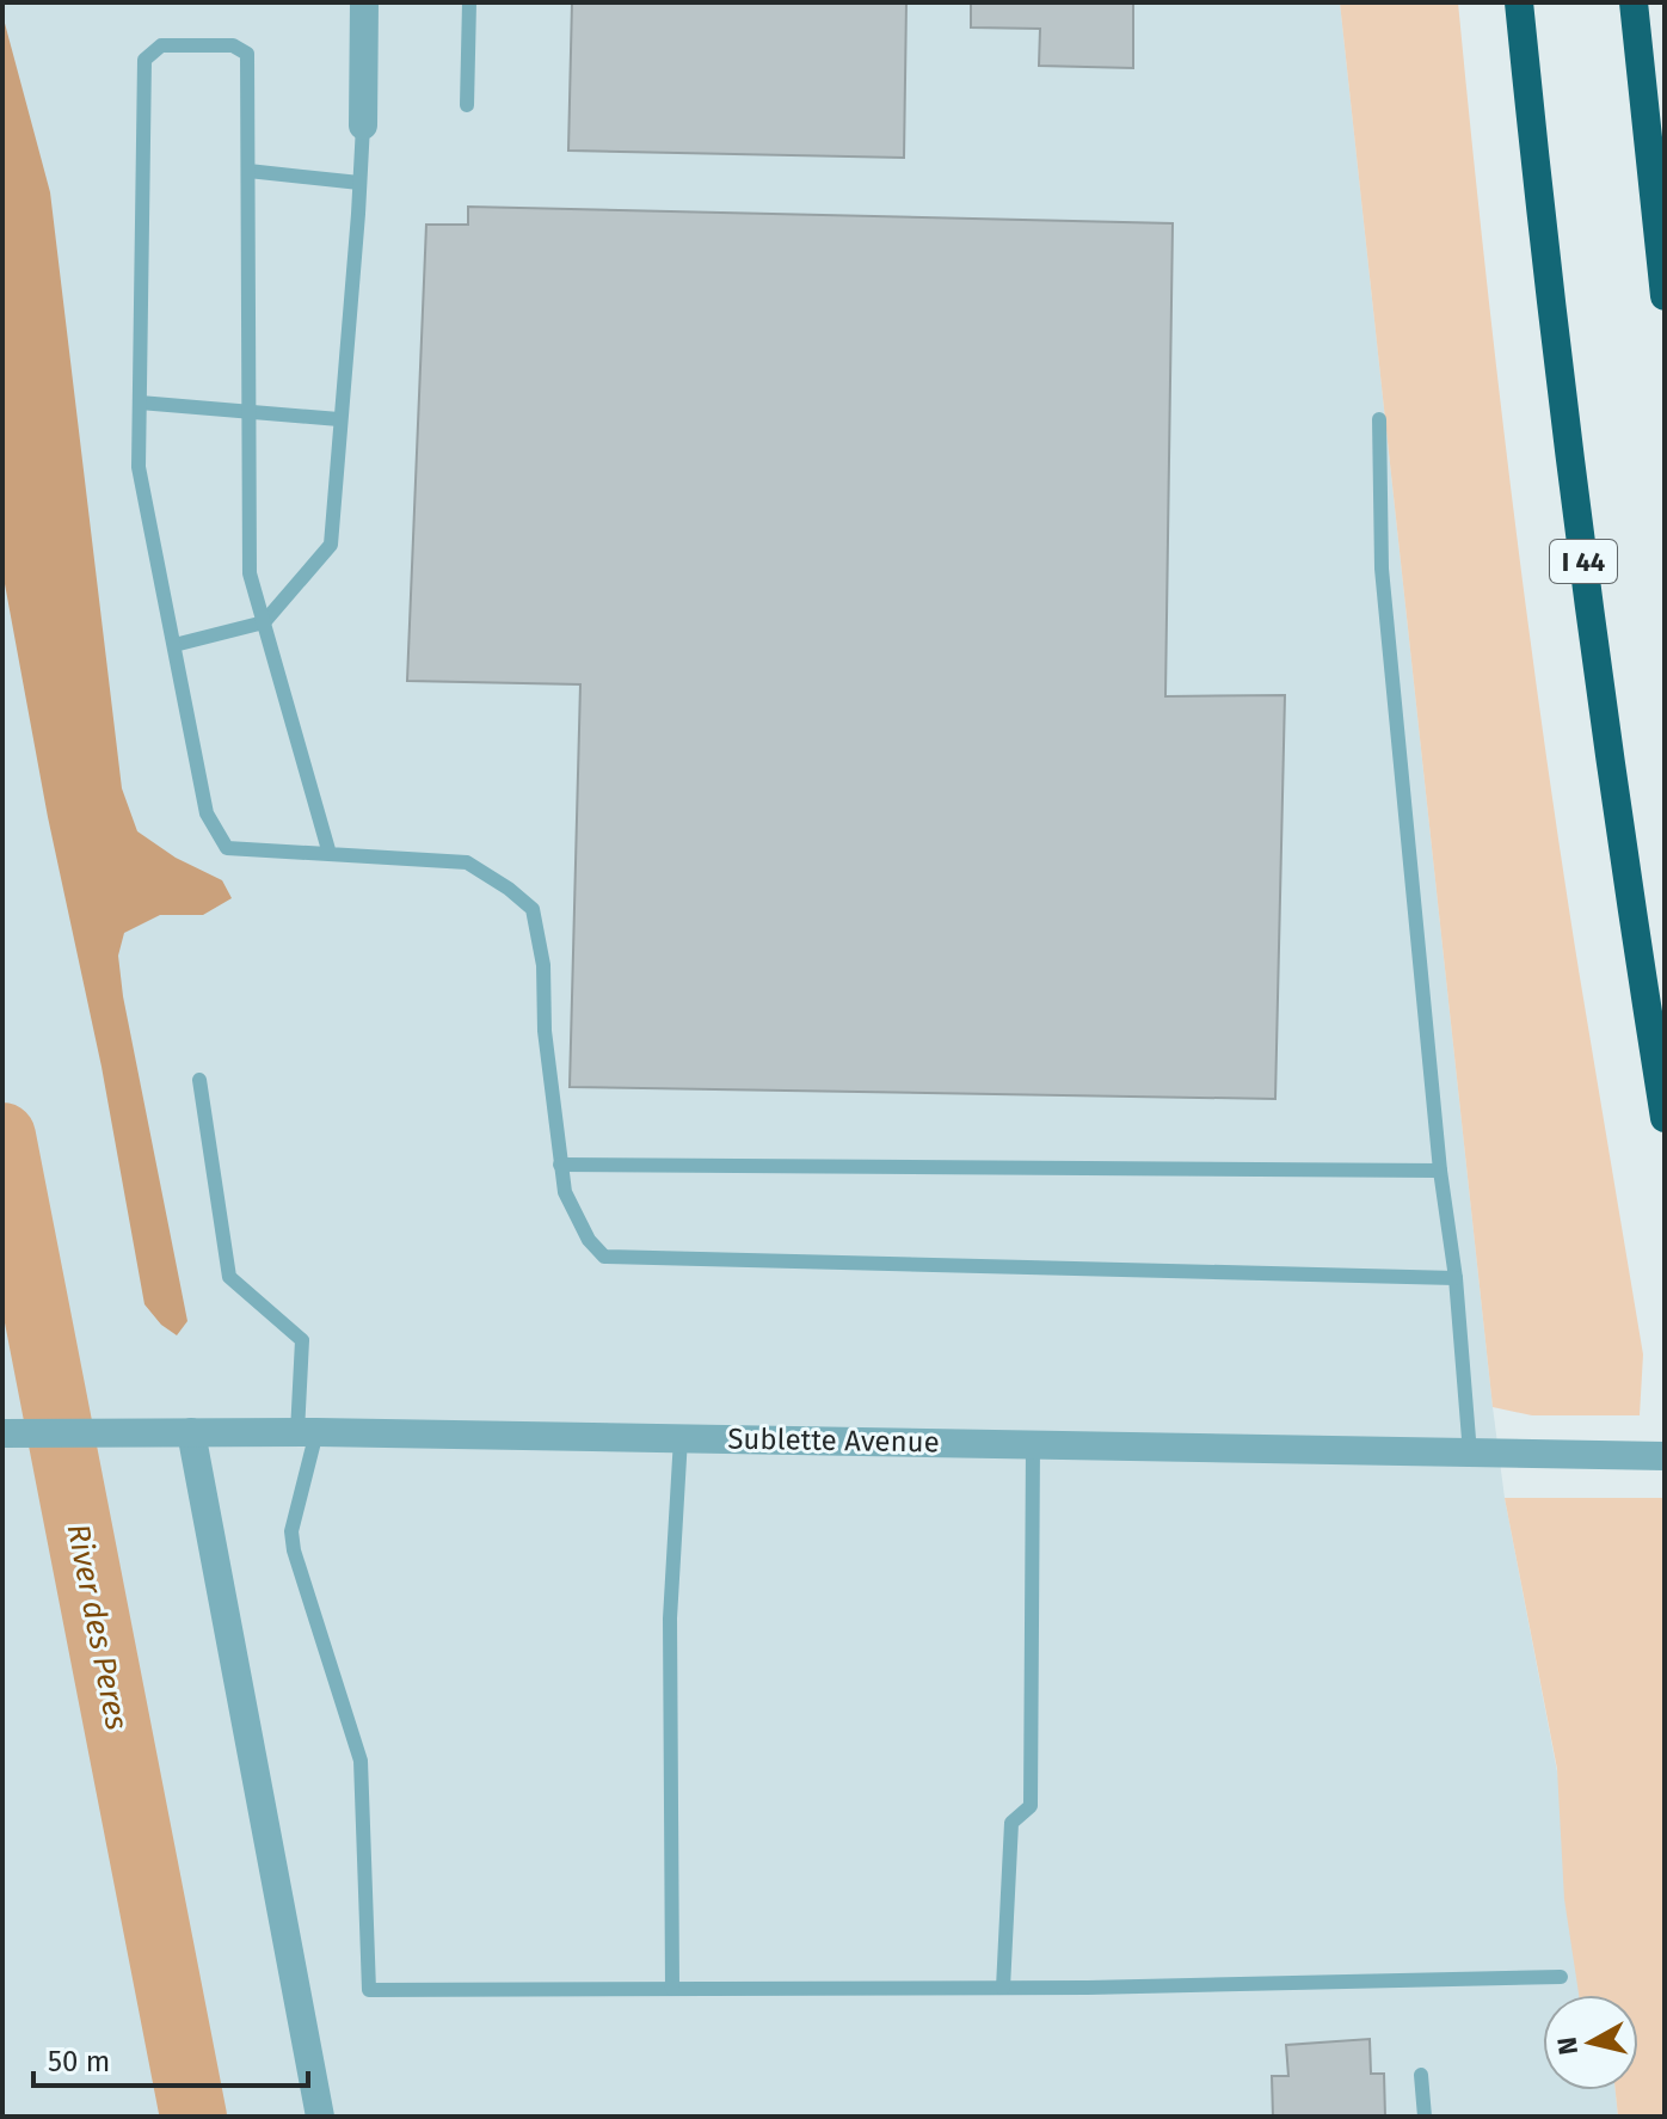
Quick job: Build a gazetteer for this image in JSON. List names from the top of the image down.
{
  "streets": {
    "highway": ["I 44"],
    "street": ["Sublette Avenue"]
  },
  "water": ["River des Peres"],
  "scale_bar": "50 m",
  "north": "left"
}
